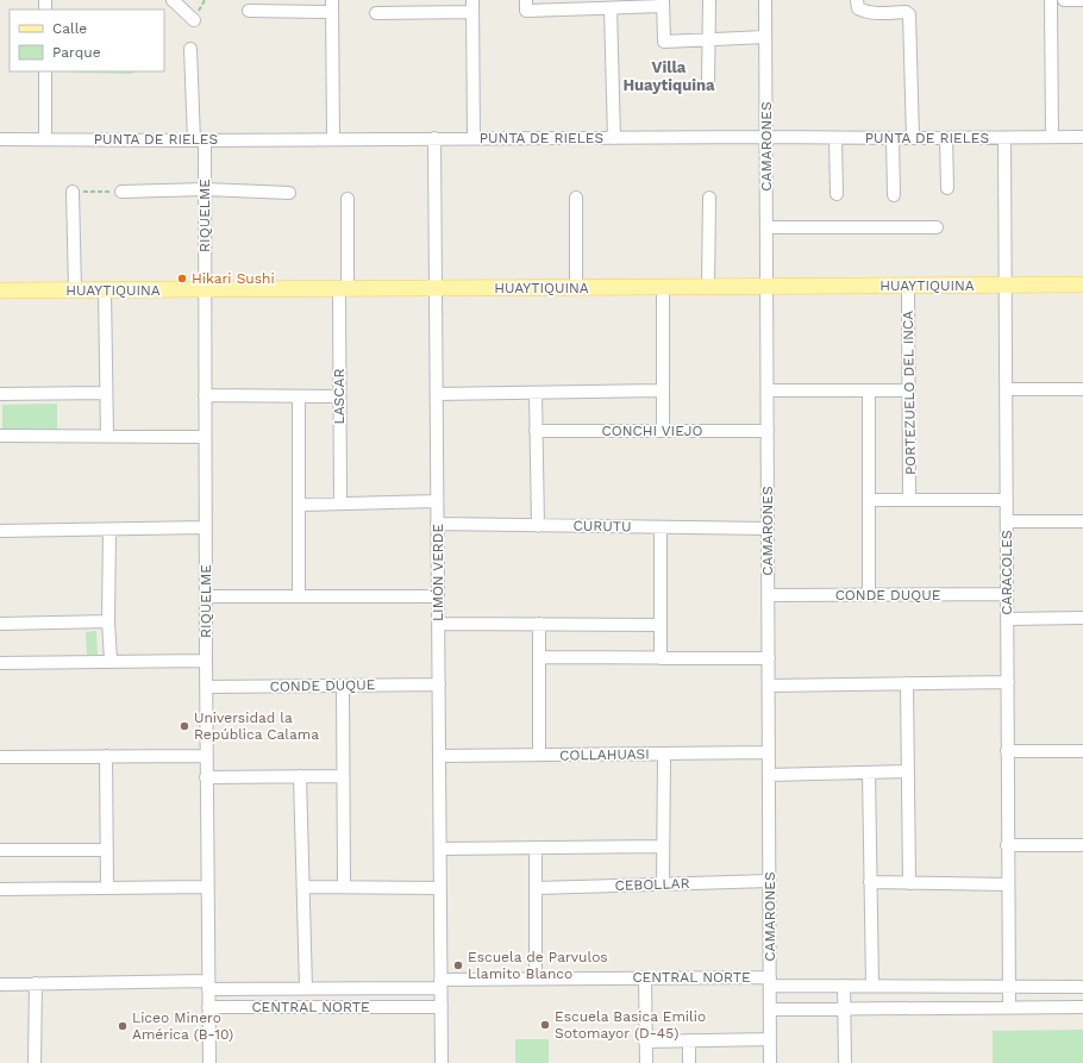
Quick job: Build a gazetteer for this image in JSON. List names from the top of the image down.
{
  "streets": {
    "main road": ["HUAYTIQUINA"],
    "street": [
      "PUNTA DE RIELES",
      "CAMARONES",
      "RIQUELME",
      "PORTEZUELO DEL INCA",
      "LASCAR",
      "CONCHI VIEJO",
      "CURUTU",
      "LIMÓN VERDE",
      "CARACOLES",
      "CONDE DUQUE",
      "COLLAHUASI",
      "CEBOLLAR",
      "CENTRAL NORTE"
    ]
  },
  "crossings": [
    ["PUNTA DE RIELES", "CAMARONES"],
    ["PUNTA DE RIELES", "RIQUELME"],
    ["PUNTA DE RIELES", "LIMÓN VERDE"],
    ["PUNTA DE RIELES", "CARACOLES"],
    ["CAMARONES", "HUAYTIQUINA"],
    ["CAMARONES", "CONCHI VIEJO"],
    ["CAMARONES", "CURUTU"],
    ["CAMARONES", "CONDE DUQUE"],
    ["CAMARONES", "COLLAHUASI"],
    ["CAMARONES", "CEBOLLAR"],
    ["CAMARONES", "CENTRAL NORTE"],
    ["RIQUELME", "HUAYTIQUINA"],
    ["RIQUELME", "CONDE DUQUE"],
    ["RIQUELME", "CENTRAL NORTE"],
    ["HUAYTIQUINA", "PORTEZUELO DEL INCA"],
    ["HUAYTIQUINA", "LASCAR"],
    ["HUAYTIQUINA", "LIMÓN VERDE"],
    ["HUAYTIQUINA", "CARACOLES"],
    ["CURUTU", "LIMÓN VERDE"],
    ["LIMÓN VERDE", "CONDE DUQUE"],
    ["LIMÓN VERDE", "COLLAHUASI"],
    ["LIMÓN VERDE", "CENTRAL NORTE"],
    ["CARACOLES", "CONDE DUQUE"],
    ["CARACOLES", "CENTRAL NORTE"]
  ],
  "districts": ["Villa Huaytiquina"],
  "places": [
    "Hikari Sushi",
    "Universidad la República Calama",
    "Escuela de Parvulos Llamito Blanco",
    "Escuela Basica Emilio Sotomayor (D-45)",
    "Liceo Minero América (B-10)"
  ],
  "legend": ["Calle", "Parque"]
}
